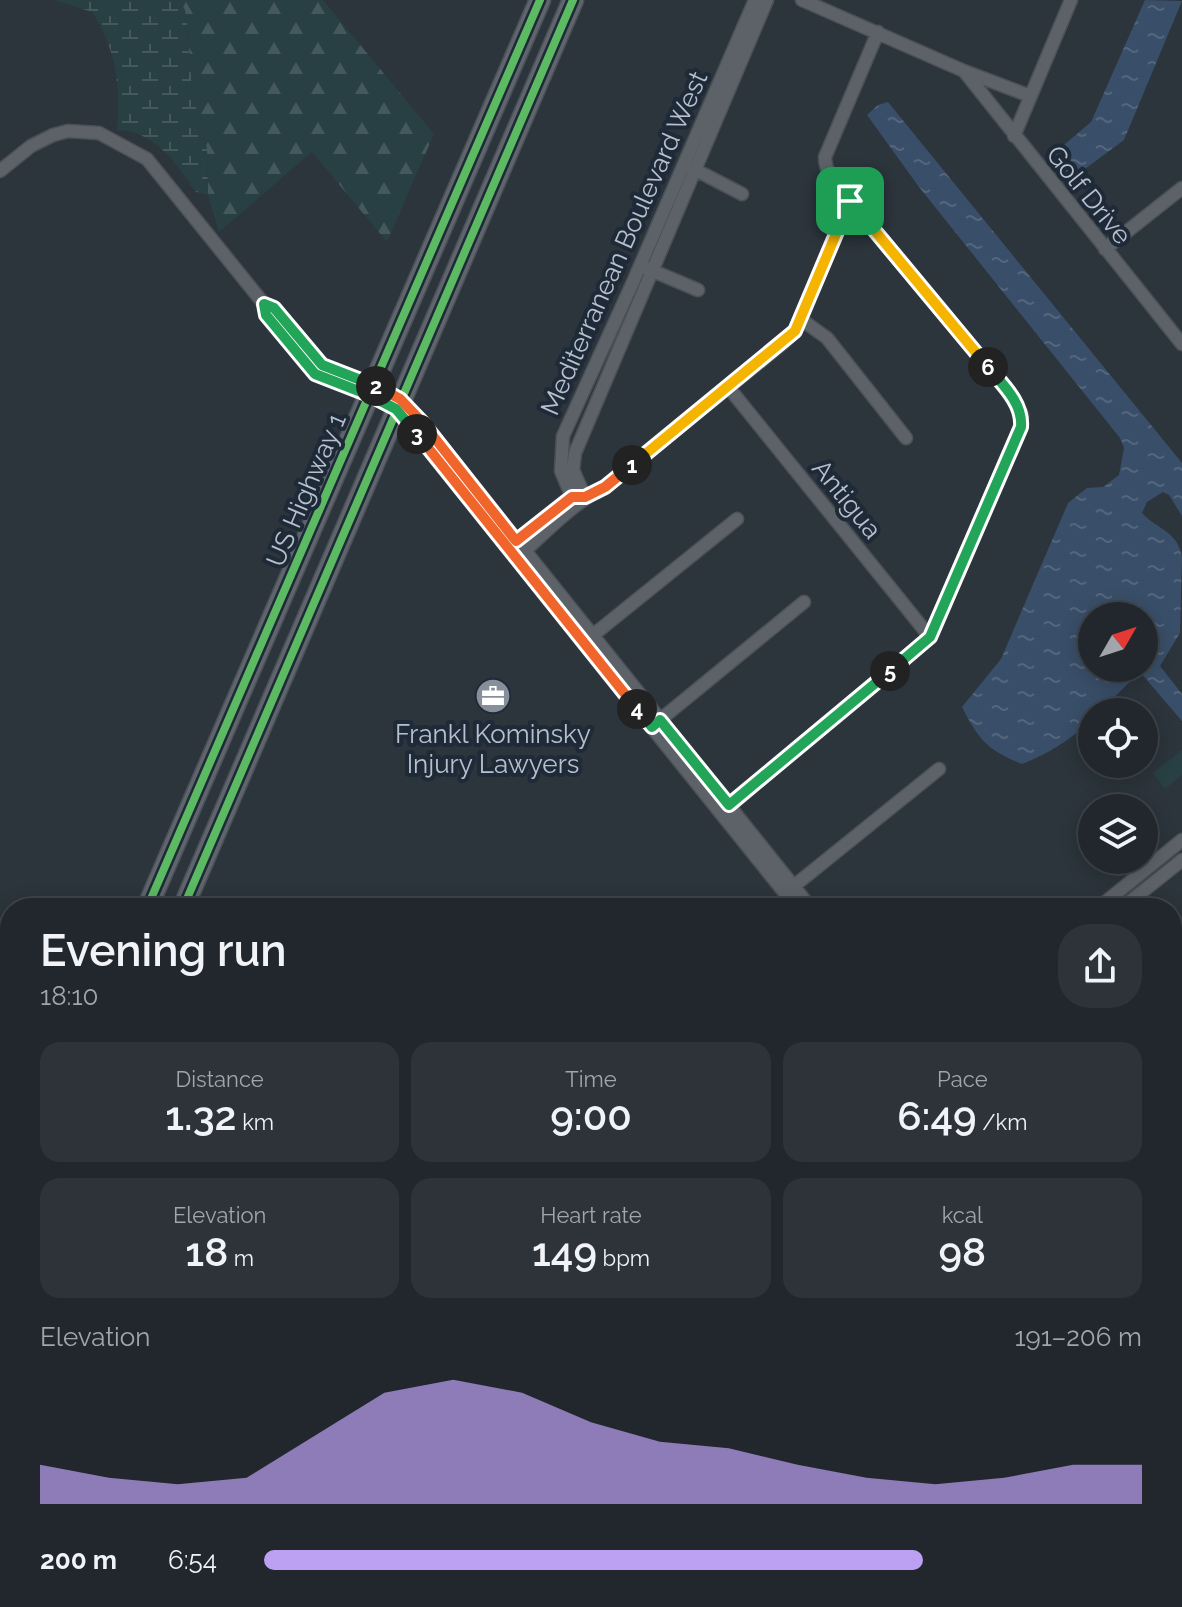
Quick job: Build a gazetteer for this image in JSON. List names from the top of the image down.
{
  "streets": {
    "main road": ["US Highway 1"],
    "street": ["Golf Drive", "Mediterranean Boulevard West", "Antigua"]
  },
  "places": {
    "office": ["Frankl Kominsky Injury Lawyers"]
  },
  "north": "top right",
  "page": {
    "pins": [
      "6",
      "2",
      "3",
      "1",
      "5",
      "4"
    ],
    "heading": ["Evening run", "18:10"],
    "stats": [
      ["Distance", "1.32 km"],
      ["Time", "9:00"],
      ["Pace", "6:49 /km"],
      ["Elevation", "18 m"],
      ["Heart rate", "149 bpm"],
      ["kcal", "98"]
    ],
    "chart": ["Elevation", "191–206 m"],
    "list": [
      {
        "name": "200 m",
        "note": "6:54"
      }
    ]
  }
}
